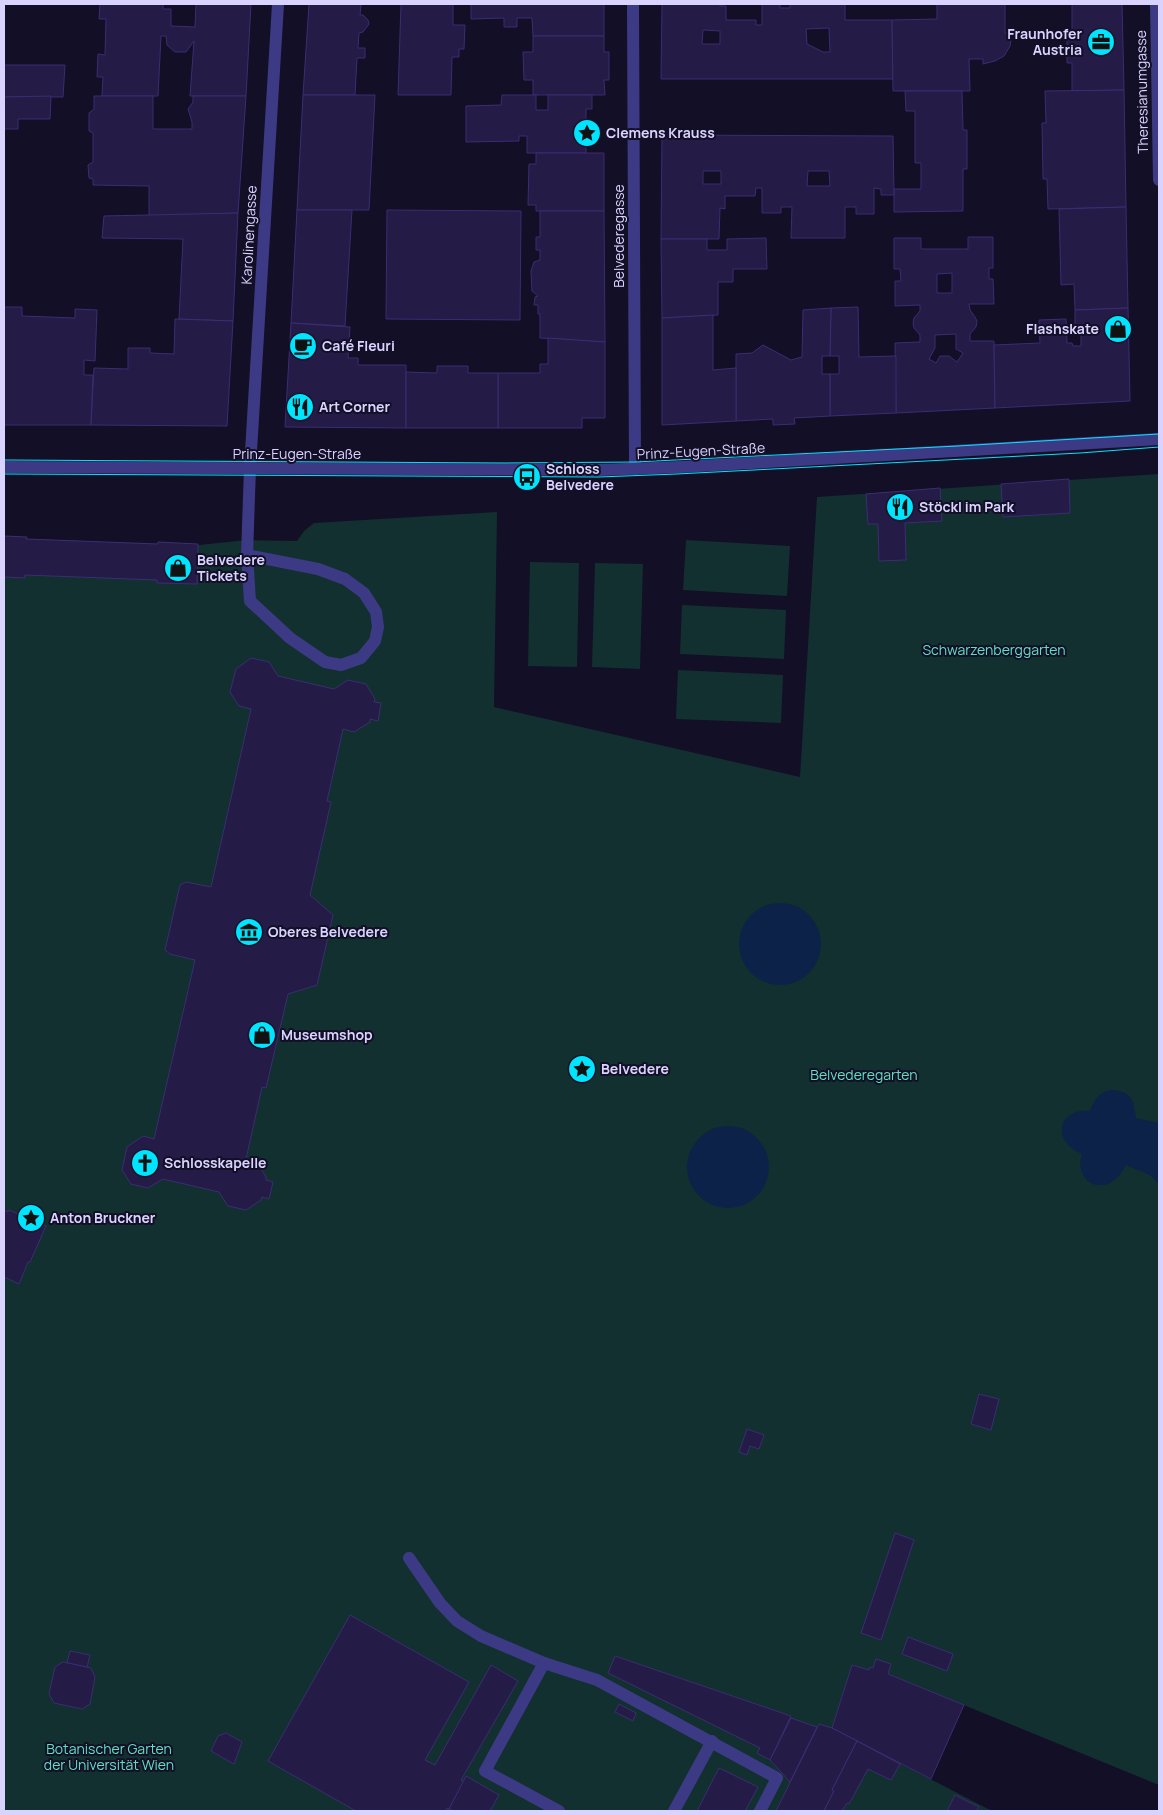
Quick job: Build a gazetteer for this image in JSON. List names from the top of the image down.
{
  "streets": {
    "street": [
      "Theresianumgasse",
      "Karolinengasse",
      "Belvederegasse",
      "Prinz-Eugen-Straße"
    ]
  },
  "crossings": [
    ["Karolinengasse", "Prinz-Eugen-Straße"],
    ["Belvederegasse", "Prinz-Eugen-Straße"]
  ],
  "parks": ["Schwarzenberggarten", "Belvederegarten", "Botanischer Garten der Universität Wien"],
  "places": {
    "office": ["Fraunhofer Austria"],
    "place": ["Clemens Krauss", "Belvedere", "Anton Bruckner"],
    "shop": ["Flashskate", "Belvedere Tickets", "Museumshop"],
    "cafe": ["Café Fleuri"],
    "restaurant": ["Art Corner", "Stöckl im Park"],
    "bus stop": ["Schloss Belvedere"],
    "museum": ["Oberes Belvedere"],
    "church": ["Schlosskapelle"]
  }
}
